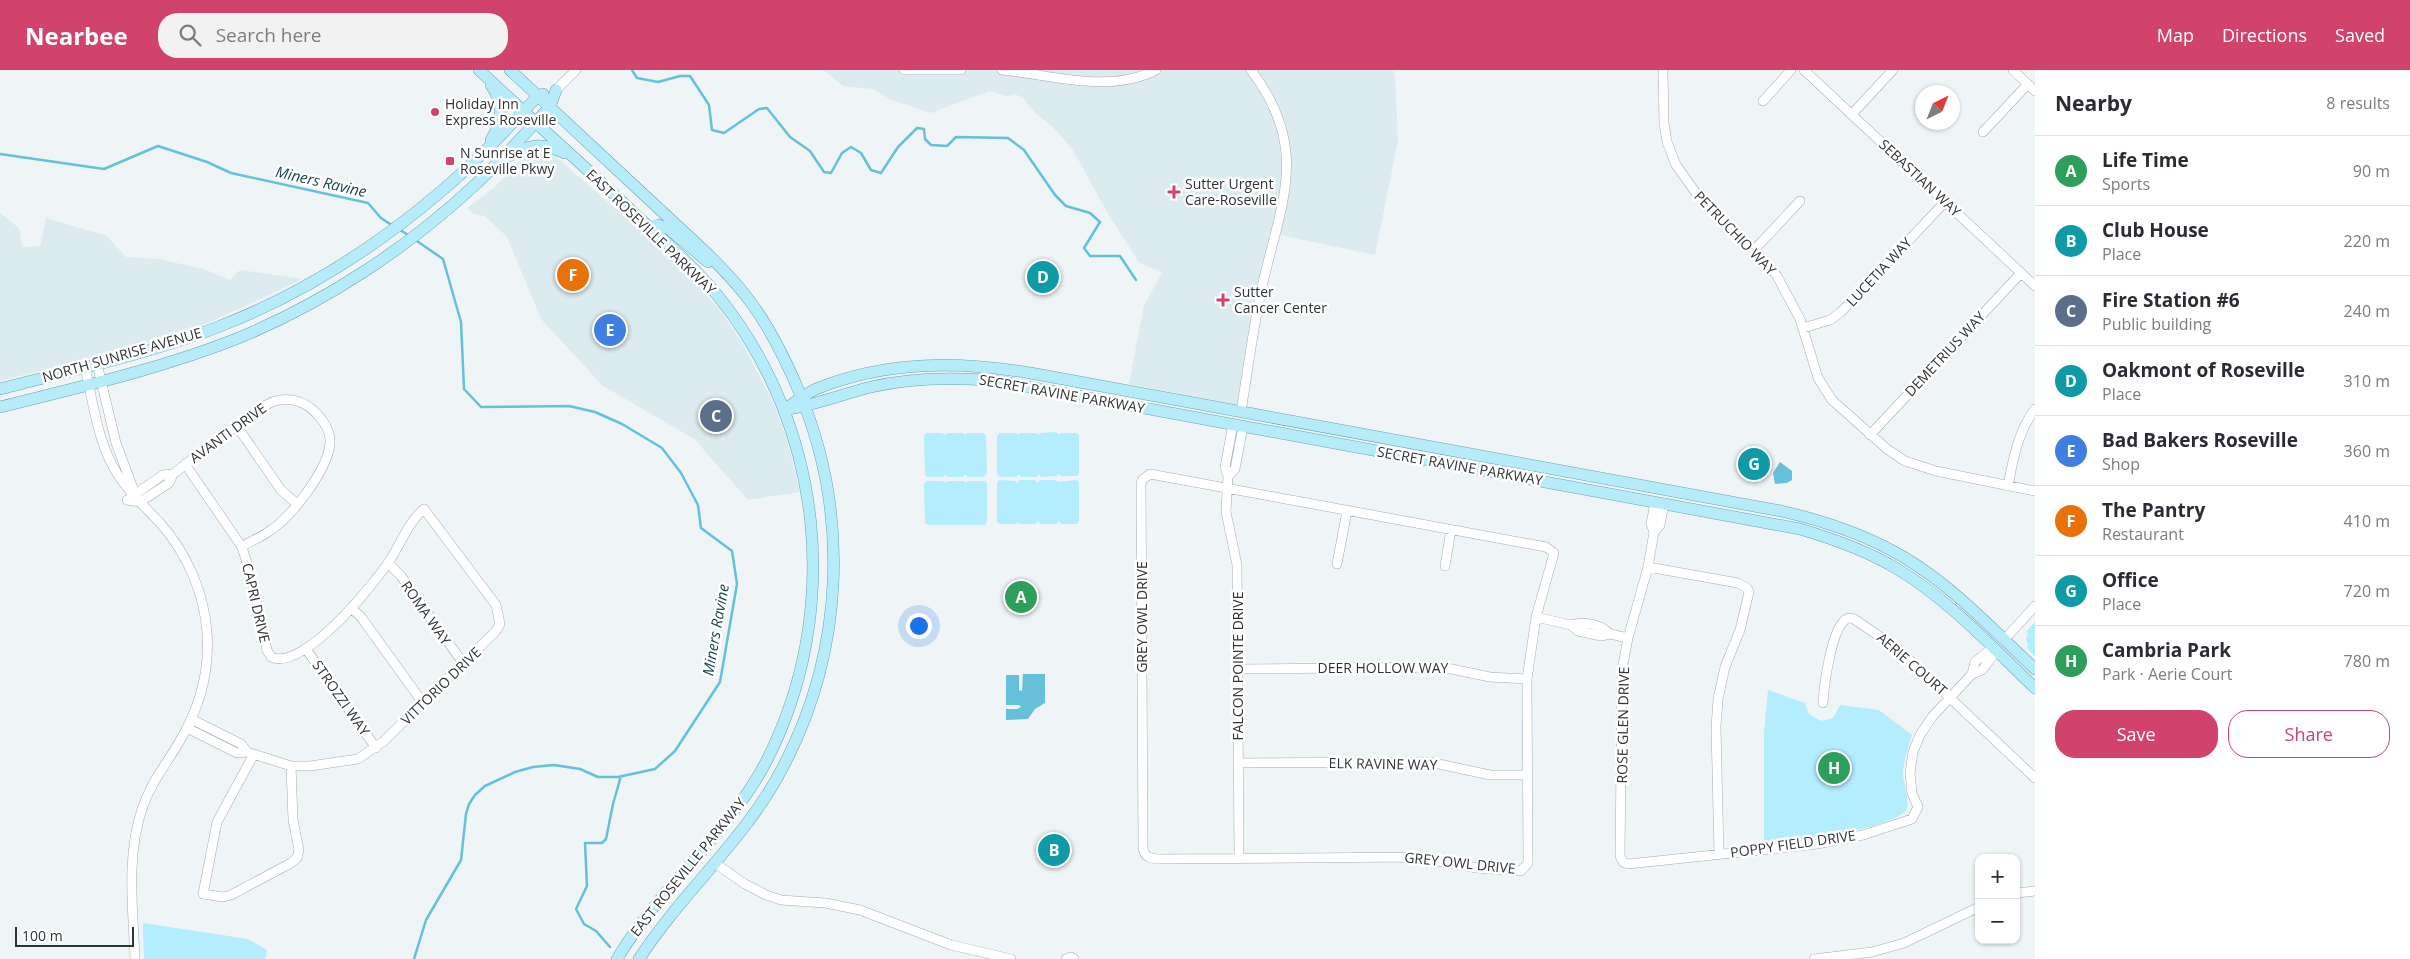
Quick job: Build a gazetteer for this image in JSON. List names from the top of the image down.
{
  "streets": {
    "main road": ["EAST ROSEVILLE PARKWAY", "NORTH SUNRISE AVENUE", "SECRET RAVINE PARKWAY"],
    "street": [
      "SEBASTIAN WAY",
      "PETRUCHIO WAY",
      "LUCETIA WAY",
      "DEMETRIUS WAY",
      "AVANTI DRIVE",
      "CAPRI DRIVE",
      "ROMA WAY",
      "GREY OWL DRIVE",
      "AERIE COURT",
      "FALCON POINTE DRIVE",
      "DEER HOLLOW WAY",
      "VITTORIO DRIVE",
      "STROZZI WAY",
      "ROSE GLEN DRIVE",
      "ELK RAVINE WAY",
      "POPPY FIELD DRIVE"
    ]
  },
  "crossings": [
    ["SEBASTIAN WAY", "LUCETIA WAY"],
    ["SEBASTIAN WAY", "DEMETRIUS WAY"],
    ["EAST ROSEVILLE PARKWAY", "NORTH SUNRISE AVENUE"],
    ["EAST ROSEVILLE PARKWAY", "SECRET RAVINE PARKWAY"],
    ["PETRUCHIO WAY", "LUCETIA WAY"],
    ["PETRUCHIO WAY", "DEMETRIUS WAY"],
    ["SECRET RAVINE PARKWAY", "FALCON POINTE DRIVE"],
    ["SECRET RAVINE PARKWAY", "ROSE GLEN DRIVE"],
    ["SECRET RAVINE PARKWAY", "POPPY FIELD DRIVE"],
    ["AVANTI DRIVE", "CAPRI DRIVE"],
    ["CAPRI DRIVE", "ROMA WAY"],
    ["CAPRI DRIVE", "VITTORIO DRIVE"],
    ["CAPRI DRIVE", "STROZZI WAY"],
    ["ROMA WAY", "VITTORIO DRIVE"],
    ["GREY OWL DRIVE", "FALCON POINTE DRIVE"],
    ["GREY OWL DRIVE", "DEER HOLLOW WAY"],
    ["GREY OWL DRIVE", "ELK RAVINE WAY"],
    ["AERIE COURT", "POPPY FIELD DRIVE"],
    ["FALCON POINTE DRIVE", "DEER HOLLOW WAY"],
    ["FALCON POINTE DRIVE", "ELK RAVINE WAY"],
    ["VITTORIO DRIVE", "STROZZI WAY"],
    ["ROSE GLEN DRIVE", "POPPY FIELD DRIVE"]
  ],
  "water": ["Miners Ravine"],
  "places": {
    "other": ["Holiday Inn Express Roseville"],
    "transit": ["N Sunrise at E Roseville Pkwy"],
    "health": ["Sutter Urgent Care-Roseville", "Sutter Cancer Center"]
  },
  "scale_bar": "100 m",
  "north": "top right",
  "page": {
    "header": "Nearbee",
    "search": "Search here",
    "nav": ["Map", "Directions", "Saved"],
    "heading": ["Nearby", "8 results"],
    "list": [
      {
        "mark": "A",
        "name": "Life Time",
        "note": "Sports",
        "value": "90 m"
      },
      {
        "mark": "B",
        "name": "Club House",
        "note": "Place",
        "value": "220 m"
      },
      {
        "mark": "C",
        "name": "Fire Station #6",
        "note": "Public building",
        "value": "240 m"
      },
      {
        "mark": "D",
        "name": "Oakmont of Roseville",
        "note": "Place",
        "value": "310 m"
      },
      {
        "mark": "E",
        "name": "Bad Bakers Roseville",
        "note": "Shop",
        "value": "360 m"
      },
      {
        "mark": "F",
        "name": "The Pantry",
        "note": "Restaurant",
        "value": "410 m"
      },
      {
        "mark": "G",
        "name": "Office",
        "note": "Place",
        "value": "720 m"
      },
      {
        "mark": "H",
        "name": "Cambria Park",
        "note": "Park · Aerie Court",
        "value": "780 m"
      }
    ],
    "pins": [
      "F",
      "D",
      "E",
      "C",
      "G",
      "A",
      "H",
      "B"
    ],
    "buttons": ["Save", "Share"],
    "map_buttons": ["+", "−"],
    "scale": "100 m"
  }
}
